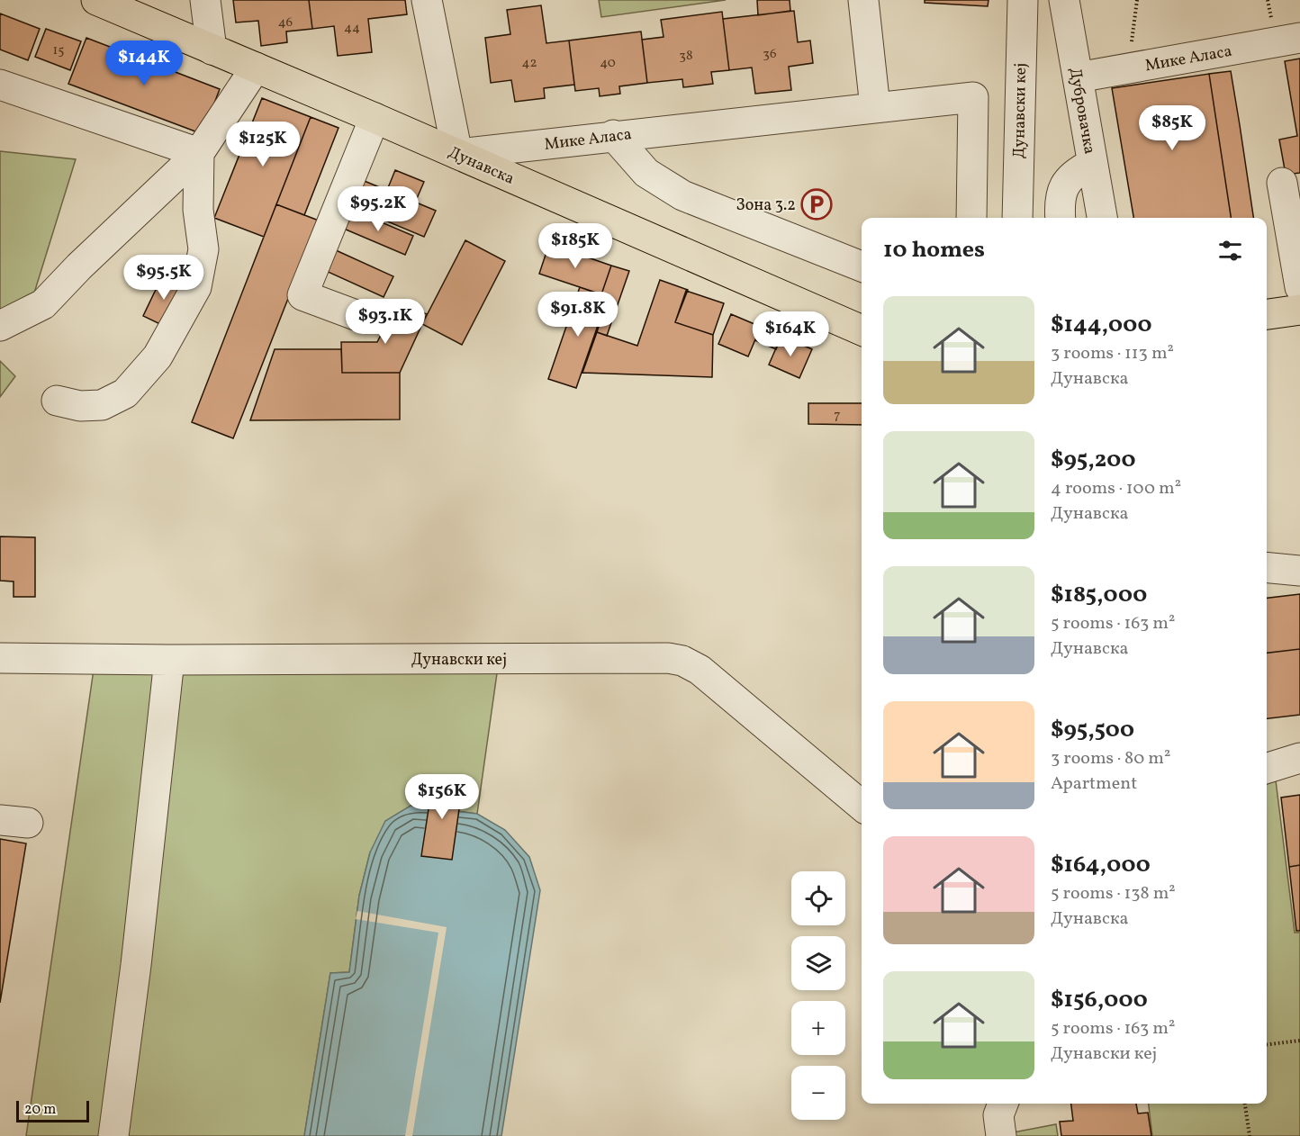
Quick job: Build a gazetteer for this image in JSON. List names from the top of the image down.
{
  "streets": {
    "main road": ["Дунавска"],
    "street": ["Мике Аласа", "Дунавски кеј", "Дубровачка"]
  },
  "crossings": [
    ["Мике Аласа", "Дубровачка"],
    ["Мике Аласа", "Дунавска"]
  ],
  "places": {
    "parking": ["Зона 3.2"]
  },
  "house_numbers": [
    "46",
    "44",
    "15",
    "36",
    "38",
    "42",
    "40",
    "7"
  ],
  "scale_bar": "20 m",
  "page": {
    "price": [
      "$144K",
      "$85K",
      "$125K",
      "$95.2K",
      "$185K",
      "$95.5K",
      "$91.8K",
      "$93.1K",
      "$164K",
      "$156K"
    ],
    "heading": "10 homes",
    "list": [
      {
        "name": "$144,000",
        "note": "3 rooms · 113 m² · Дунавска"
      },
      {
        "name": "$95,200",
        "note": "4 rooms · 100 m² · Дунавска"
      },
      {
        "name": "$185,000",
        "note": "5 rooms · 163 m² · Дунавска"
      },
      {
        "name": "$95,500",
        "note": "3 rooms · 80 m² · Apartment"
      },
      {
        "name": "$164,000",
        "note": "5 rooms · 138 m² · Дунавска"
      },
      {
        "name": "$156,000",
        "note": "5 rooms · 163 m² · Дунавски кеј"
      }
    ],
    "map_buttons": ["+", "−"],
    "scale": "20 m"
  }
}
